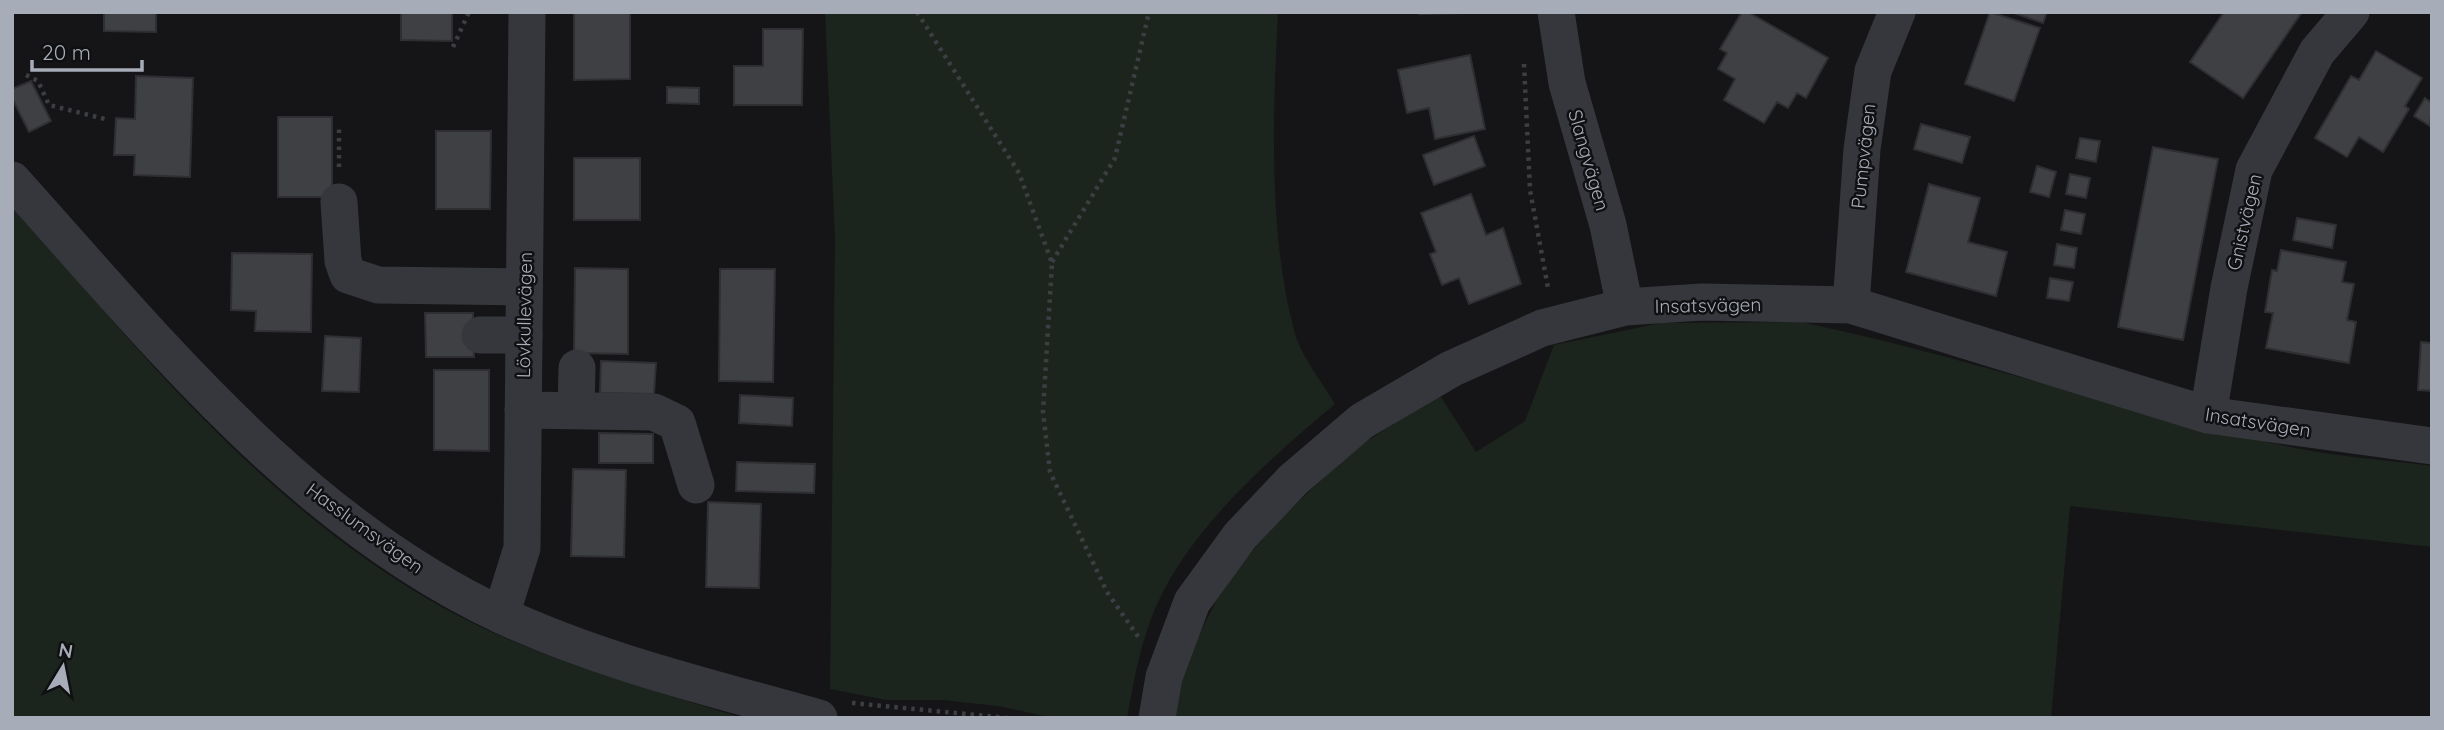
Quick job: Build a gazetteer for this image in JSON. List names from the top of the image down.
{
  "streets": {
    "street": [
      "Pumpvägen",
      "Slangvägen",
      "Gnistvägen",
      "Insatsvägen",
      "Lövkullevägen",
      "Hasslumsvägen"
    ]
  },
  "crossings": [
    ["Pumpvägen", "Insatsvägen"],
    ["Slangvägen", "Insatsvägen"],
    ["Gnistvägen", "Insatsvägen"],
    ["Lövkullevägen", "Hasslumsvägen"]
  ],
  "scale_bar": "20 m",
  "north": "top"
}
